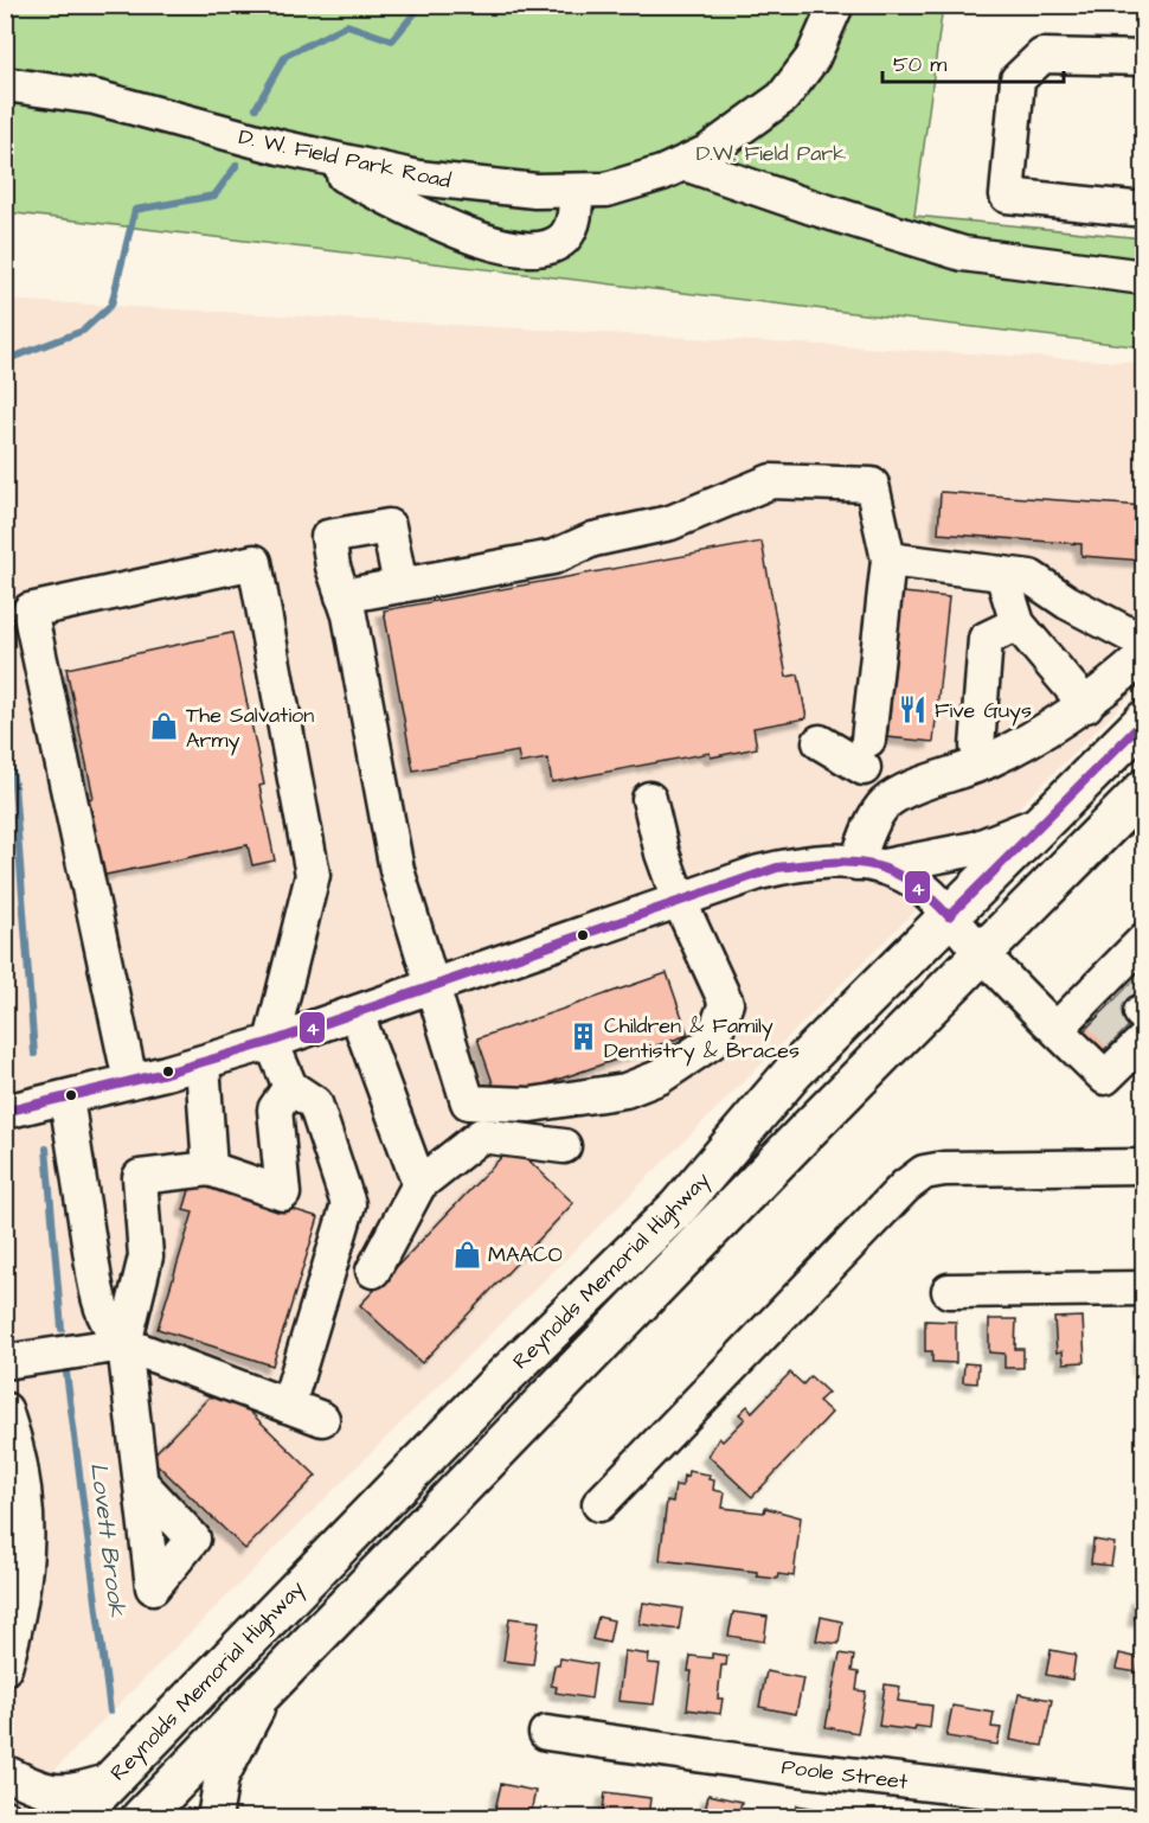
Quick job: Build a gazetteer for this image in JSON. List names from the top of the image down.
{
  "streets": {
    "main road": ["Reynolds Memorial Highway"],
    "street": ["D. W. Field Park Road", "Poole Street"]
  },
  "water": ["Lovett Brook"],
  "parks": ["D.W. Field Park"],
  "places": {
    "restaurant": ["Five Guys"],
    "shop": ["The Salvation Army", "MAACO"],
    "building": ["Children & Family Dentistry & Braces"]
  },
  "lines": ["transit line 4"],
  "scale_bar": "50 m"
}
